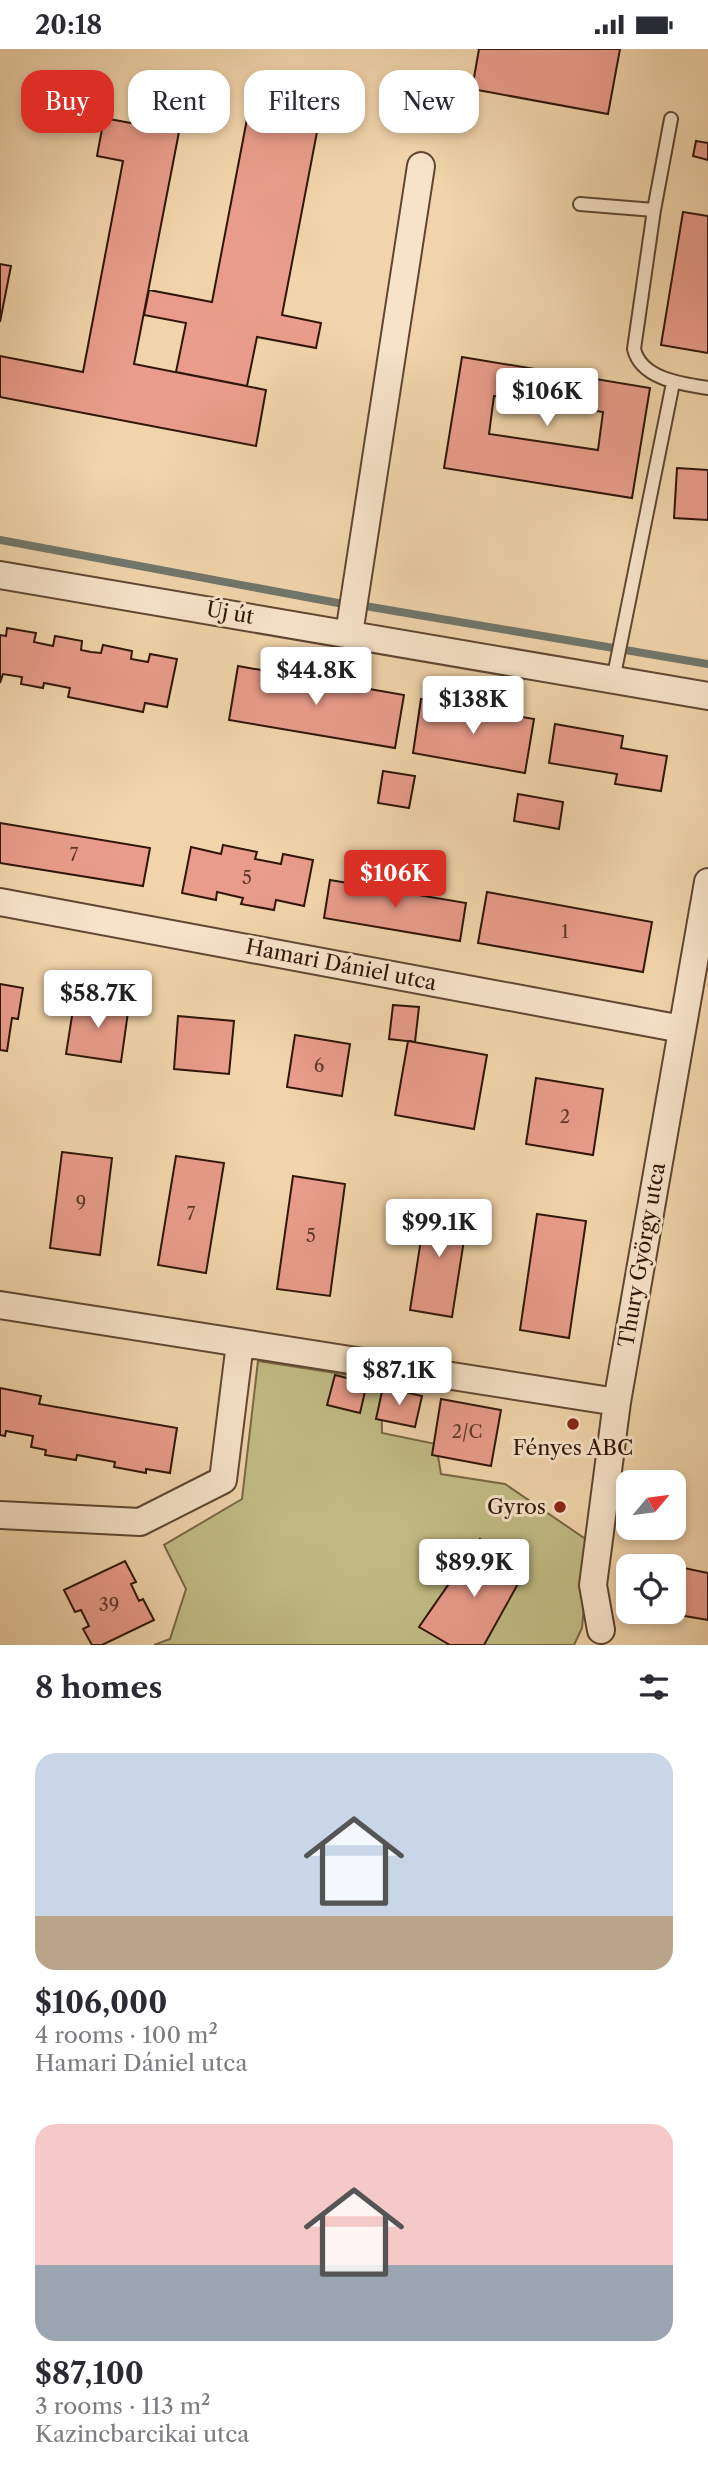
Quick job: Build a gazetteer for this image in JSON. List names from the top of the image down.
{
  "streets": {
    "street": ["Új út", "Hamari Dániel utca", "Thury György utca"]
  },
  "crossings": [
    ["Hamari Dániel utca", "Thury György utca"]
  ],
  "places": ["Fényes ABC", "Gyros"],
  "house_numbers": [
    "7",
    "5",
    "1",
    "6",
    "2",
    "9",
    "7",
    "5",
    "2/C",
    "39"
  ],
  "north": "top right",
  "page": {
    "status": "20:18",
    "chip": [
      "Buy",
      "Rent",
      "Filters",
      "New"
    ],
    "price": [
      "$106K",
      "$44.8K",
      "$138K",
      "$106K",
      "$58.7K",
      "$99.1K",
      "$87.1K",
      "$89.9K"
    ],
    "heading": "8 homes",
    "list": [
      {
        "name": "$106,000",
        "note": "4 rooms · 100 m² · Hamari Dániel utca"
      },
      {
        "name": "$87,100",
        "note": "3 rooms · 113 m² · Kazincbarcikai utca"
      }
    ]
  }
}
